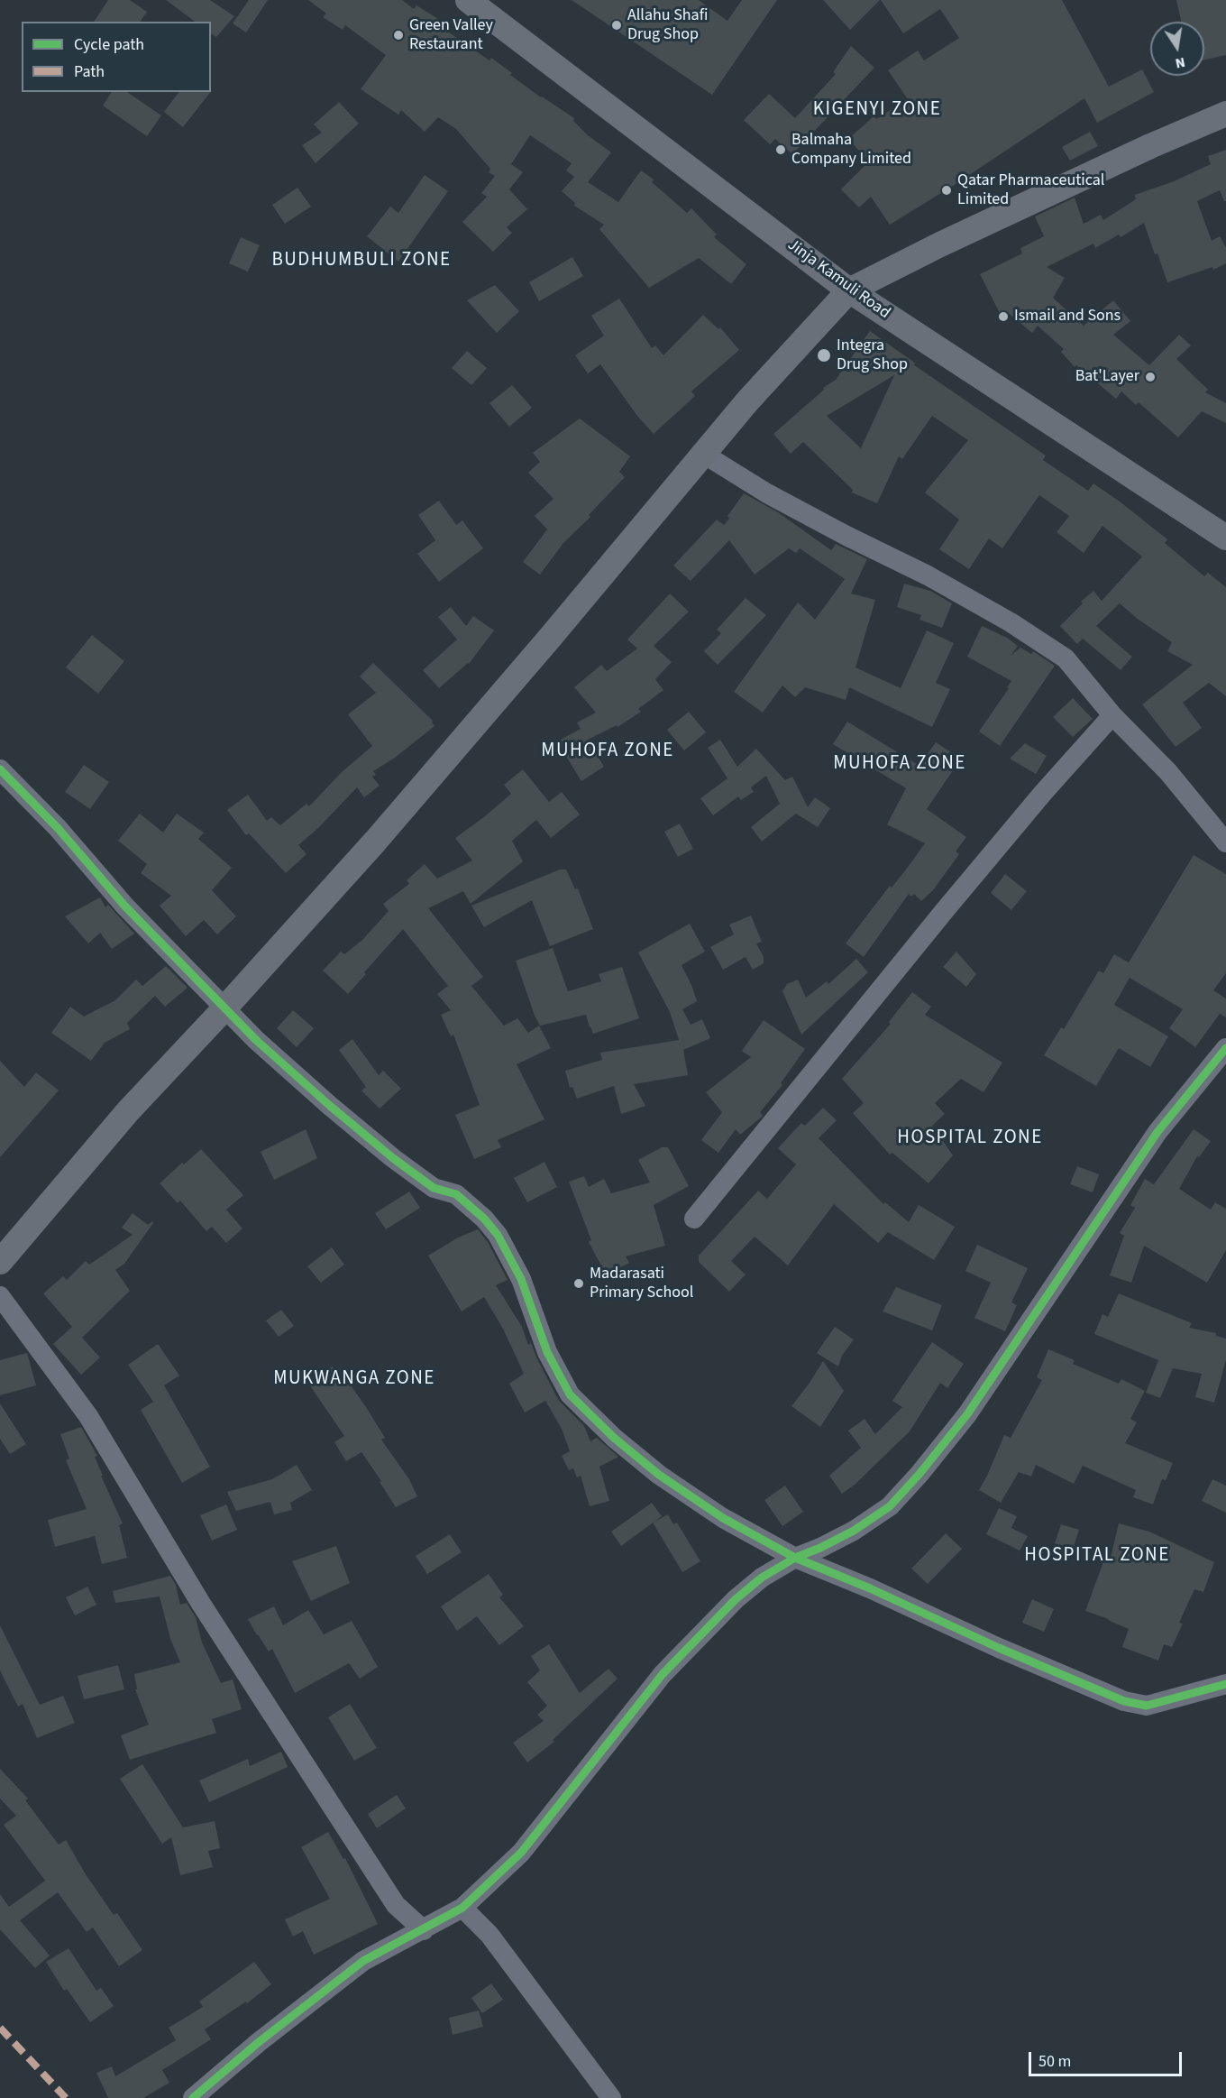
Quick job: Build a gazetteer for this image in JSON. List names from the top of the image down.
{
  "streets": {
    "main road": ["Jinja Kamuli Road"]
  },
  "districts": [
    "KIGENYI ZONE",
    "BUDHUMBULI ZONE",
    "MUHOFA ZONE",
    "MUHOFA ZONE",
    "HOSPITAL ZONE",
    "MUKWANGA ZONE",
    "HOSPITAL ZONE"
  ],
  "places": [
    "Allahu Shafi Drug Shop",
    "Green Valley Restaurant",
    "Balmaha Company Limited",
    "Qatar Pharmaceutical Limited",
    "Ismail and Sons",
    "Integra Drug Shop",
    "Bat'Layer",
    "Madarasati Primary School"
  ],
  "legend": ["Cycle path", "Path"],
  "scale_bar": "50 m",
  "north": "bottom"
}
